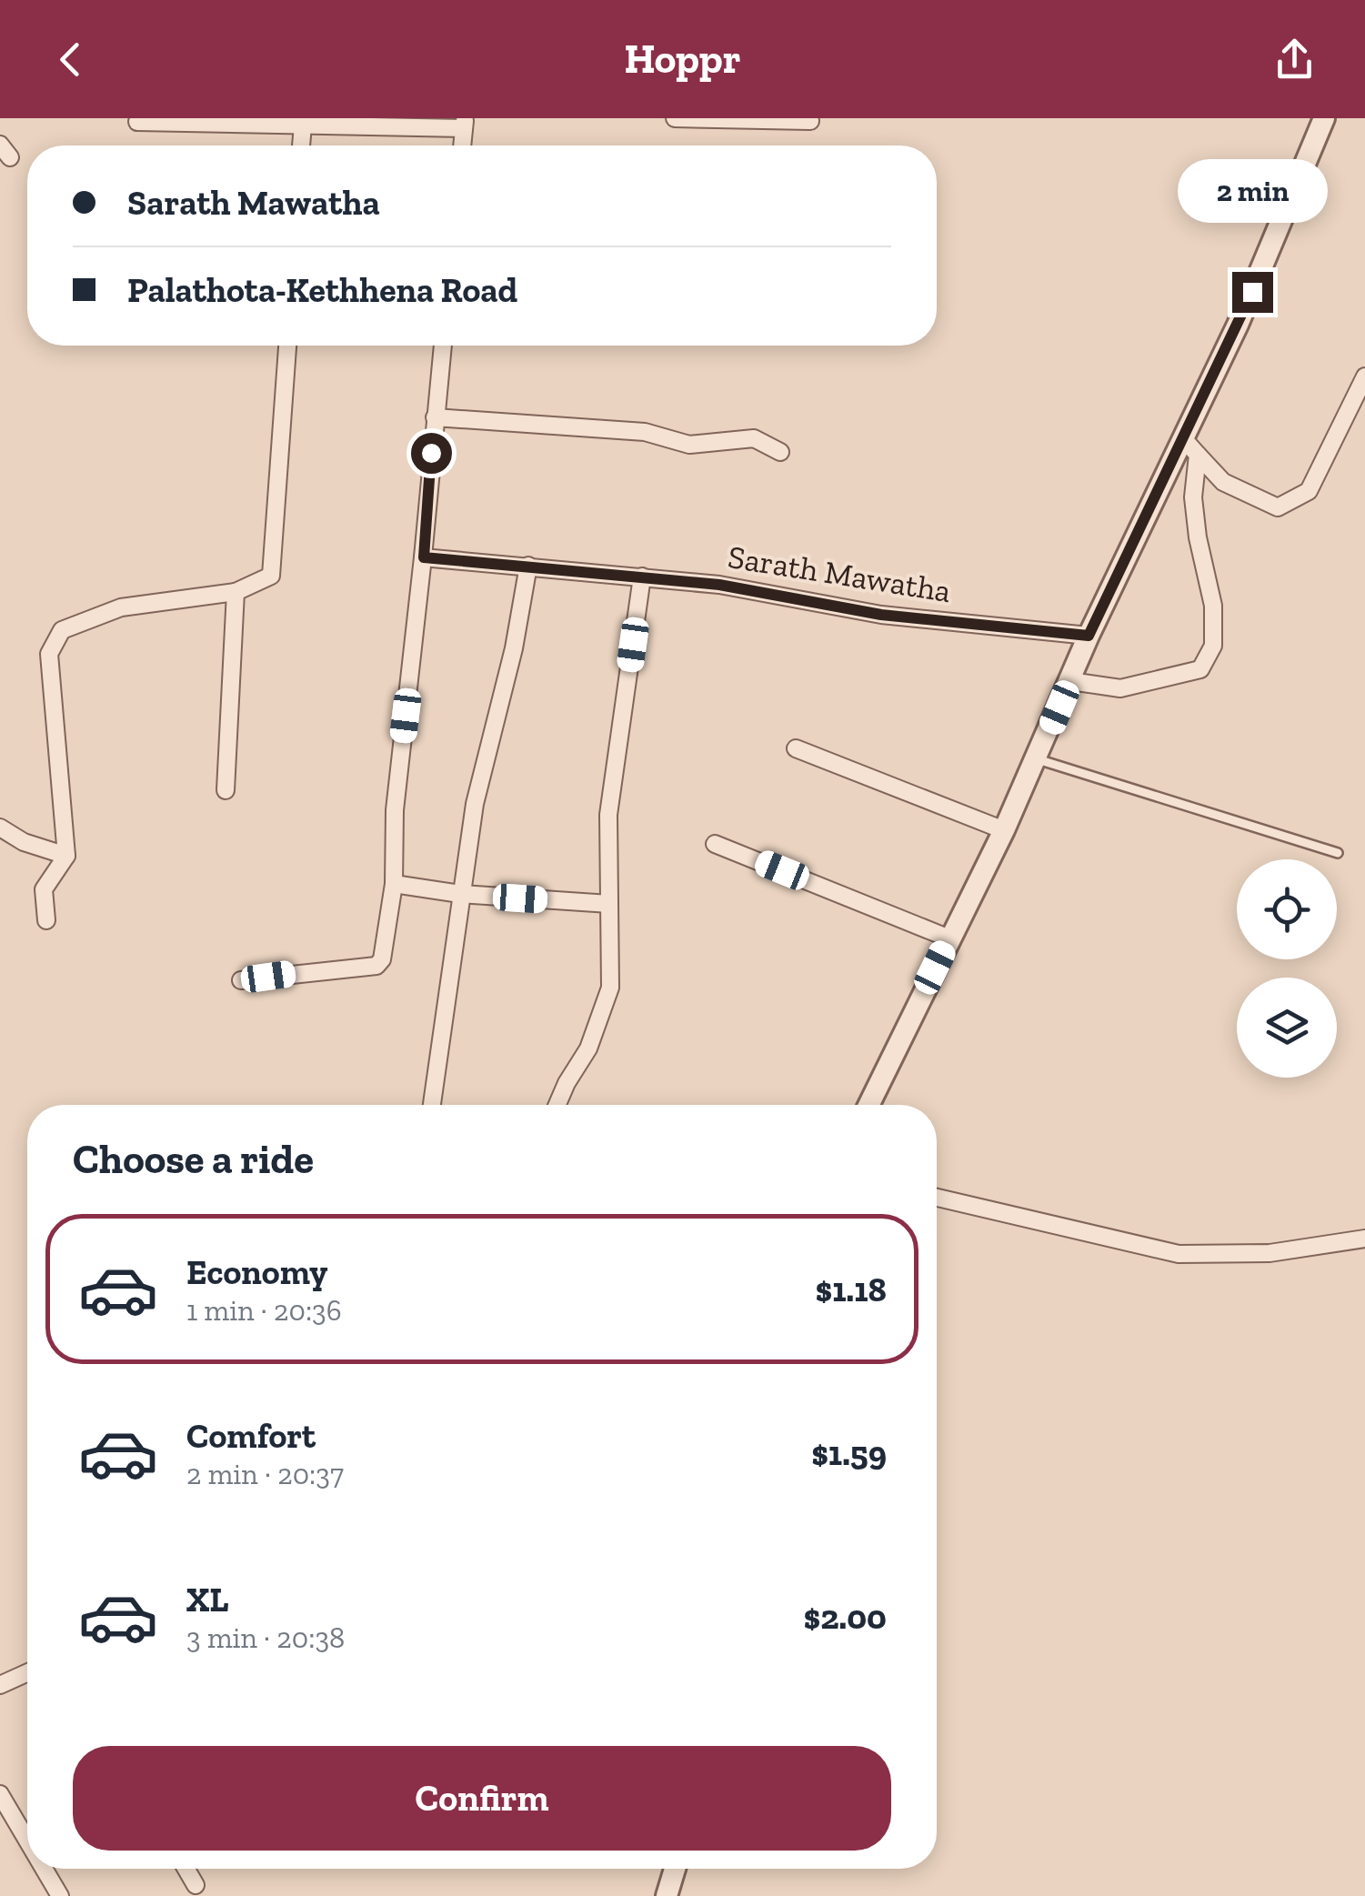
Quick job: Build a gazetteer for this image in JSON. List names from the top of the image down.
{
  "streets": {
    "street": ["Sarath Mawatha"]
  },
  "page": {
    "header": "Hoppr",
    "banner": ["Sarath Mawatha", "Palathota-Kethhena Road"],
    "bubble": "2 min",
    "heading": "Choose a ride",
    "list": [
      {
        "name": "Economy",
        "note": "1 min · 20:36",
        "value": "$1.18"
      },
      {
        "name": "Comfort",
        "note": "2 min · 20:37",
        "value": "$1.59"
      },
      {
        "name": "XL",
        "note": "3 min · 20:38",
        "value": "$2.00"
      }
    ],
    "buttons": "Confirm"
  }
}
